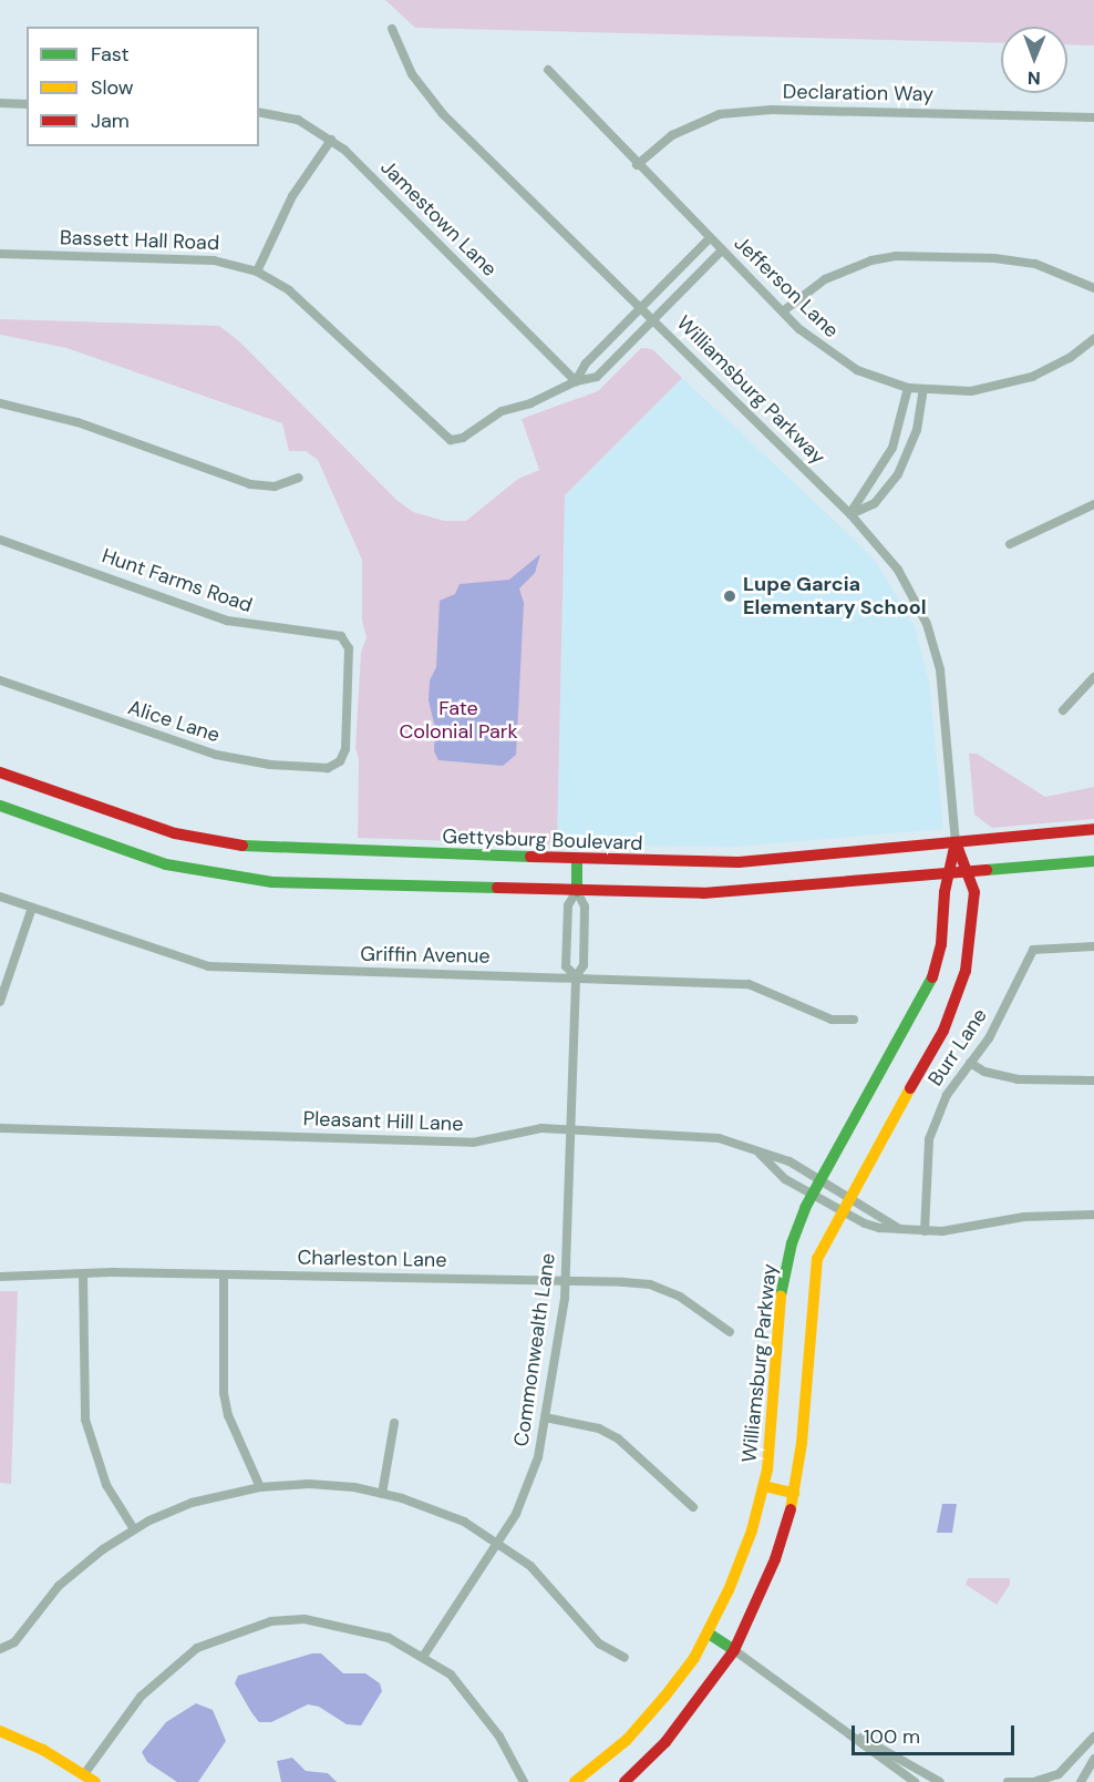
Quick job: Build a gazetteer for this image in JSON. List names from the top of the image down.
{
  "streets": {
    "street": [
      "Declaration Way",
      "Jamestown Lane",
      "Bassett Hall Road",
      "Jefferson Lane",
      "Williamsburg Parkway",
      "Hunt Farms Road",
      "Alice Lane",
      "Gettysburg Boulevard",
      "Griffin Avenue",
      "Burr Lane",
      "Pleasant Hill Lane",
      "Charleston Lane",
      "Commonwealth Lane"
    ]
  },
  "crossings": [
    ["Declaration Way", "Jefferson Lane"],
    ["Jamestown Lane", "Bassett Hall Road"],
    ["Williamsburg Parkway", "Gettysburg Boulevard"],
    ["Williamsburg Parkway", "Pleasant Hill Lane"],
    ["Hunt Farms Road", "Alice Lane"],
    ["Griffin Avenue", "Commonwealth Lane"],
    ["Burr Lane", "Pleasant Hill Lane"],
    ["Pleasant Hill Lane", "Commonwealth Lane"],
    ["Charleston Lane", "Commonwealth Lane"]
  ],
  "parks": ["Fate Colonial Park"],
  "places": ["Lupe Garcia Elementary School"],
  "legend": ["Fast", "Slow", "Jam"],
  "scale_bar": "100 m",
  "north": "bottom"
}
